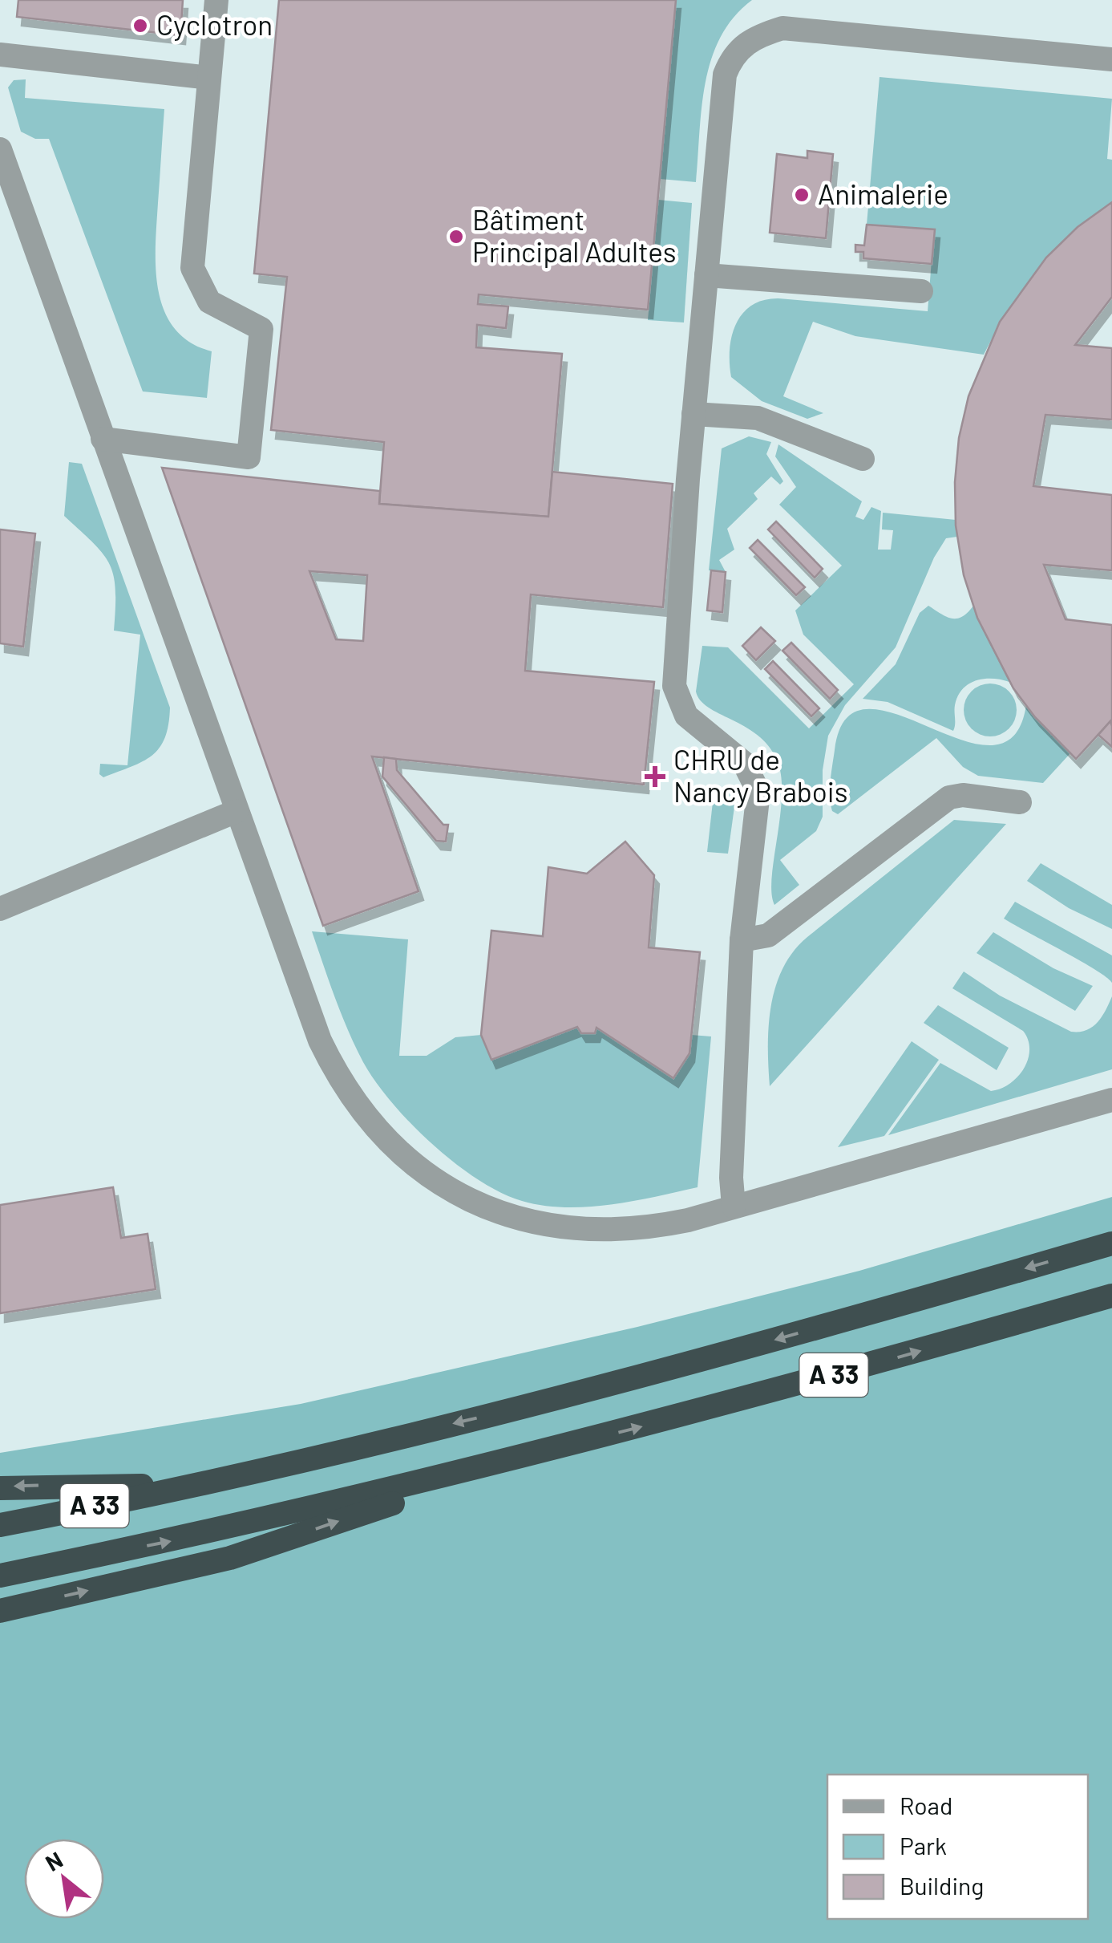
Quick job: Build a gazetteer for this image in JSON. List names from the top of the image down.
{
  "streets": {
    "highway": ["A 33"]
  },
  "places": {
    "other": ["Cyclotron", "Animalerie", "Bâtiment Principal Adultes"],
    "health": ["CHRU de Nancy Brabois"]
  },
  "legend": ["Road", "Park", "Building"],
  "north": "top left"
}
